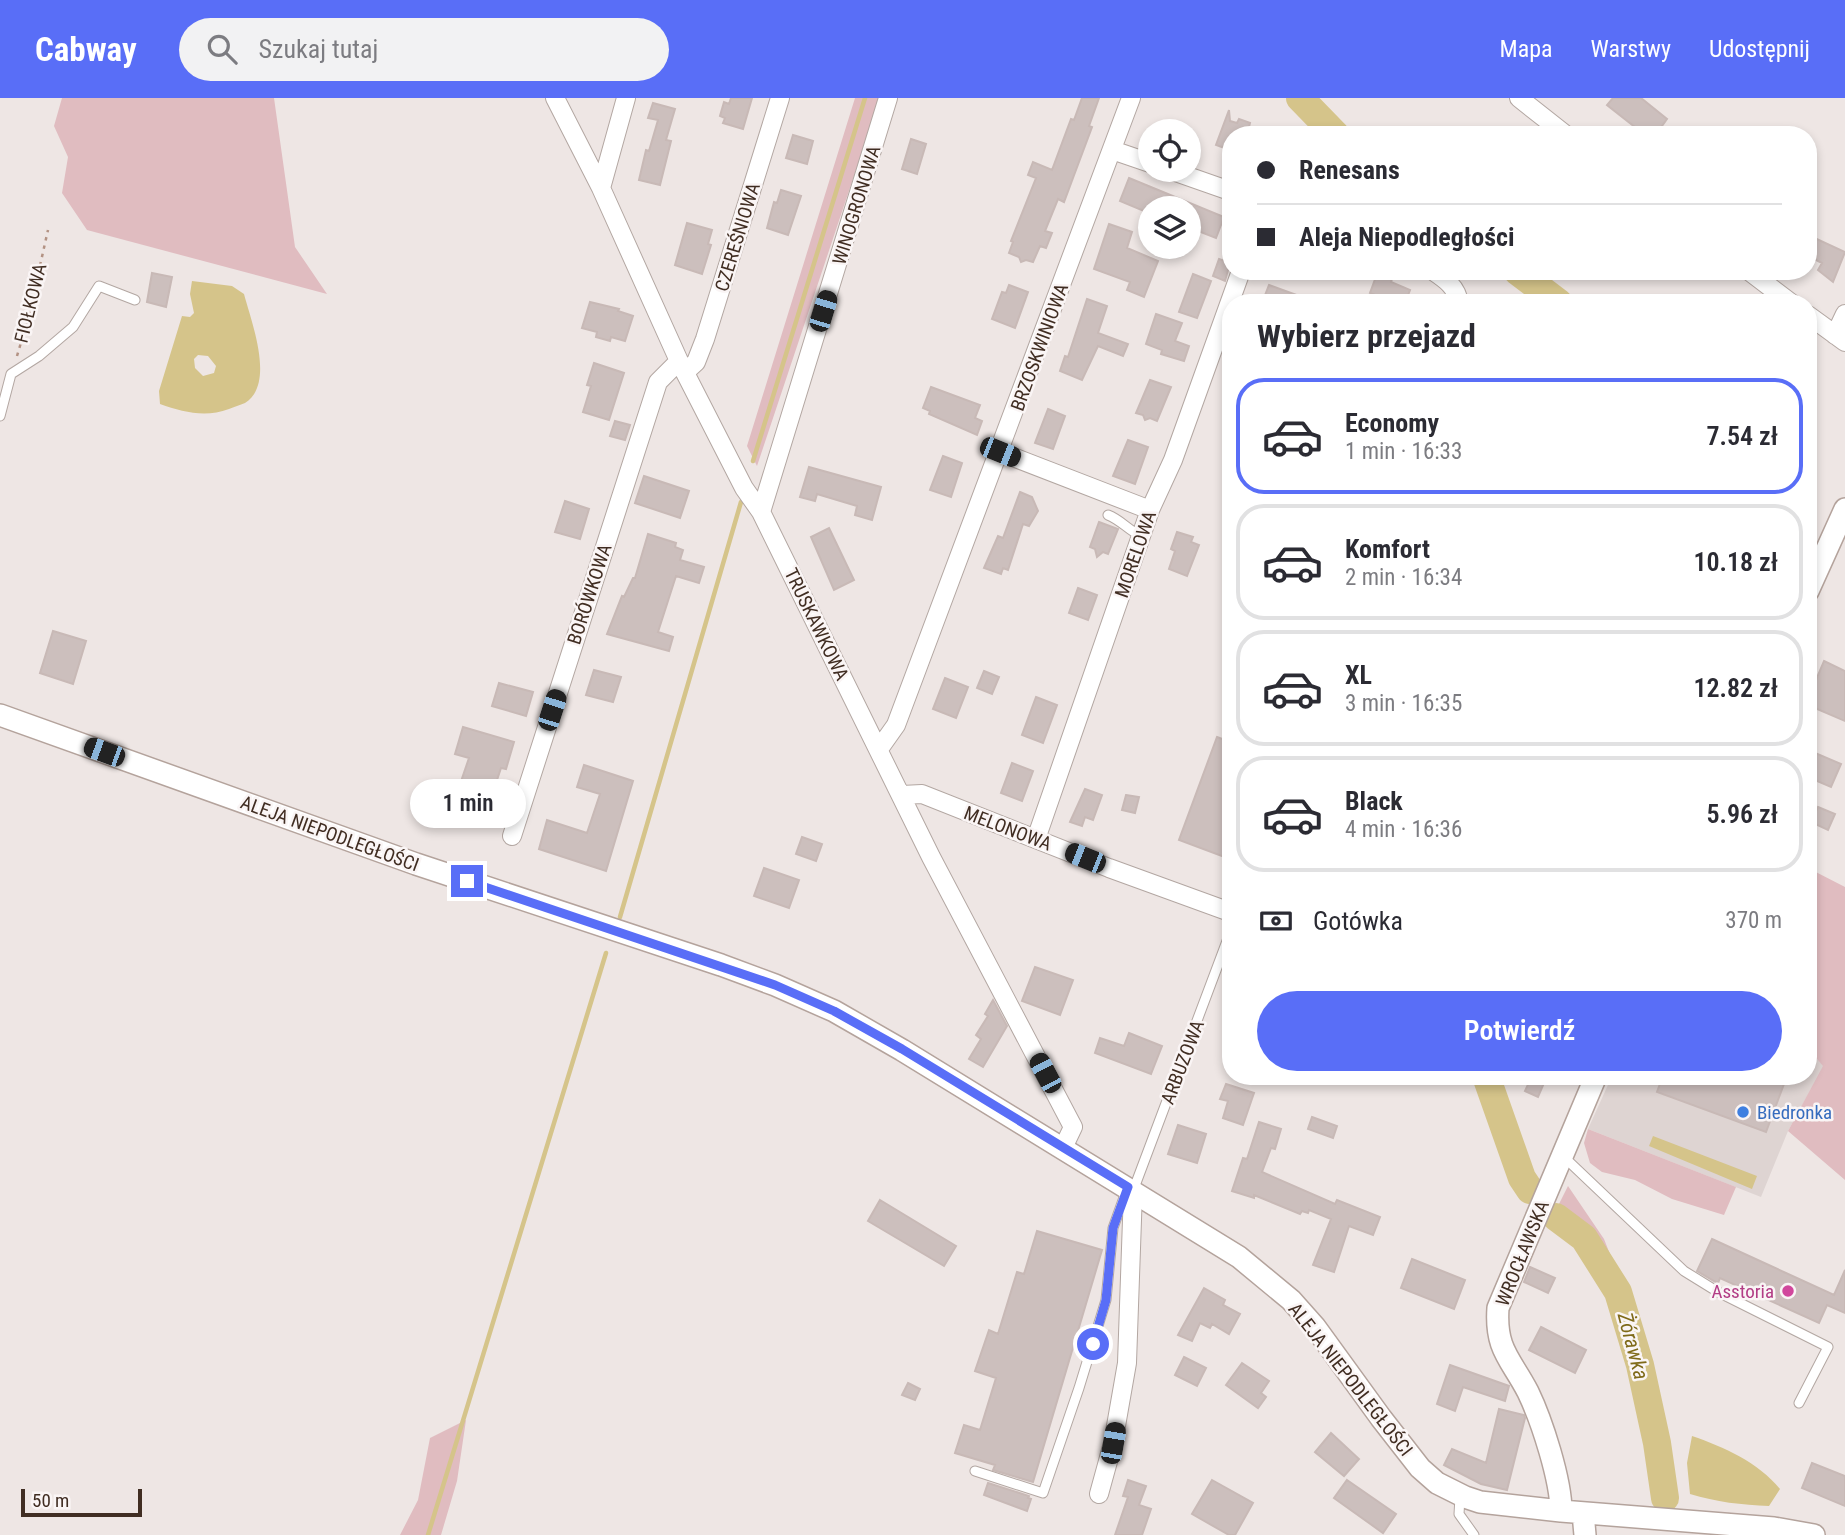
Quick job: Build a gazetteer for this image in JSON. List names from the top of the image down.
{
  "streets": {
    "street": [
      "WINOGRONOWA",
      "CZEREŚNIOWA",
      "BRZOSKWINIOWA",
      "MORELOWA",
      "BORÓWKOWA",
      "TRUSKAWKOWA",
      "MELONOWA",
      "ALEJA NIEPODLEGŁOŚCI",
      "WROCŁAWSKA"
    ],
    "lane": ["ARBUZOWA"],
    "path": ["FIOŁKOWA"]
  },
  "crossings": [
    ["WINOGRONOWA", "TRUSKAWKOWA"],
    ["CZEREŚNIOWA", "BORÓWKOWA"],
    ["CZEREŚNIOWA", "TRUSKAWKOWA"],
    ["BRZOSKWINIOWA", "TRUSKAWKOWA"],
    ["MORELOWA", "MELONOWA"],
    ["BORÓWKOWA", "TRUSKAWKOWA"],
    ["TRUSKAWKOWA", "MELONOWA"],
    ["TRUSKAWKOWA", "ALEJA NIEPODLEGŁOŚCI"],
    ["ALEJA NIEPODLEGŁOŚCI", "ARBUZOWA"],
    ["ALEJA NIEPODLEGŁOŚCI", "WROCŁAWSKA"]
  ],
  "water": ["Żórawka"],
  "places": ["Biedronka", "Asstoria"],
  "scale_bar": "50 m",
  "page": {
    "header": "Cabway",
    "search": "Szukaj tutaj",
    "nav": ["Mapa", "Warstwy", "Udostępnij"],
    "banner": ["Renesans", "Aleja Niepodległości"],
    "heading": "Wybierz przejazd",
    "list": [
      {
        "name": "Economy",
        "note": "1 min · 16:33",
        "value": "7.54 zł"
      },
      {
        "name": "Komfort",
        "note": "2 min · 16:34",
        "value": "10.18 zł"
      },
      {
        "name": "XL",
        "note": "3 min · 16:35",
        "value": "12.82 zł"
      },
      {
        "name": "Black",
        "note": "4 min · 16:36",
        "value": "5.96 zł"
      }
    ],
    "bubble": "1 min",
    "pay": ["Gotówka", "370 m"],
    "buttons": "Potwierdź",
    "scale": "50 m"
  }
}
